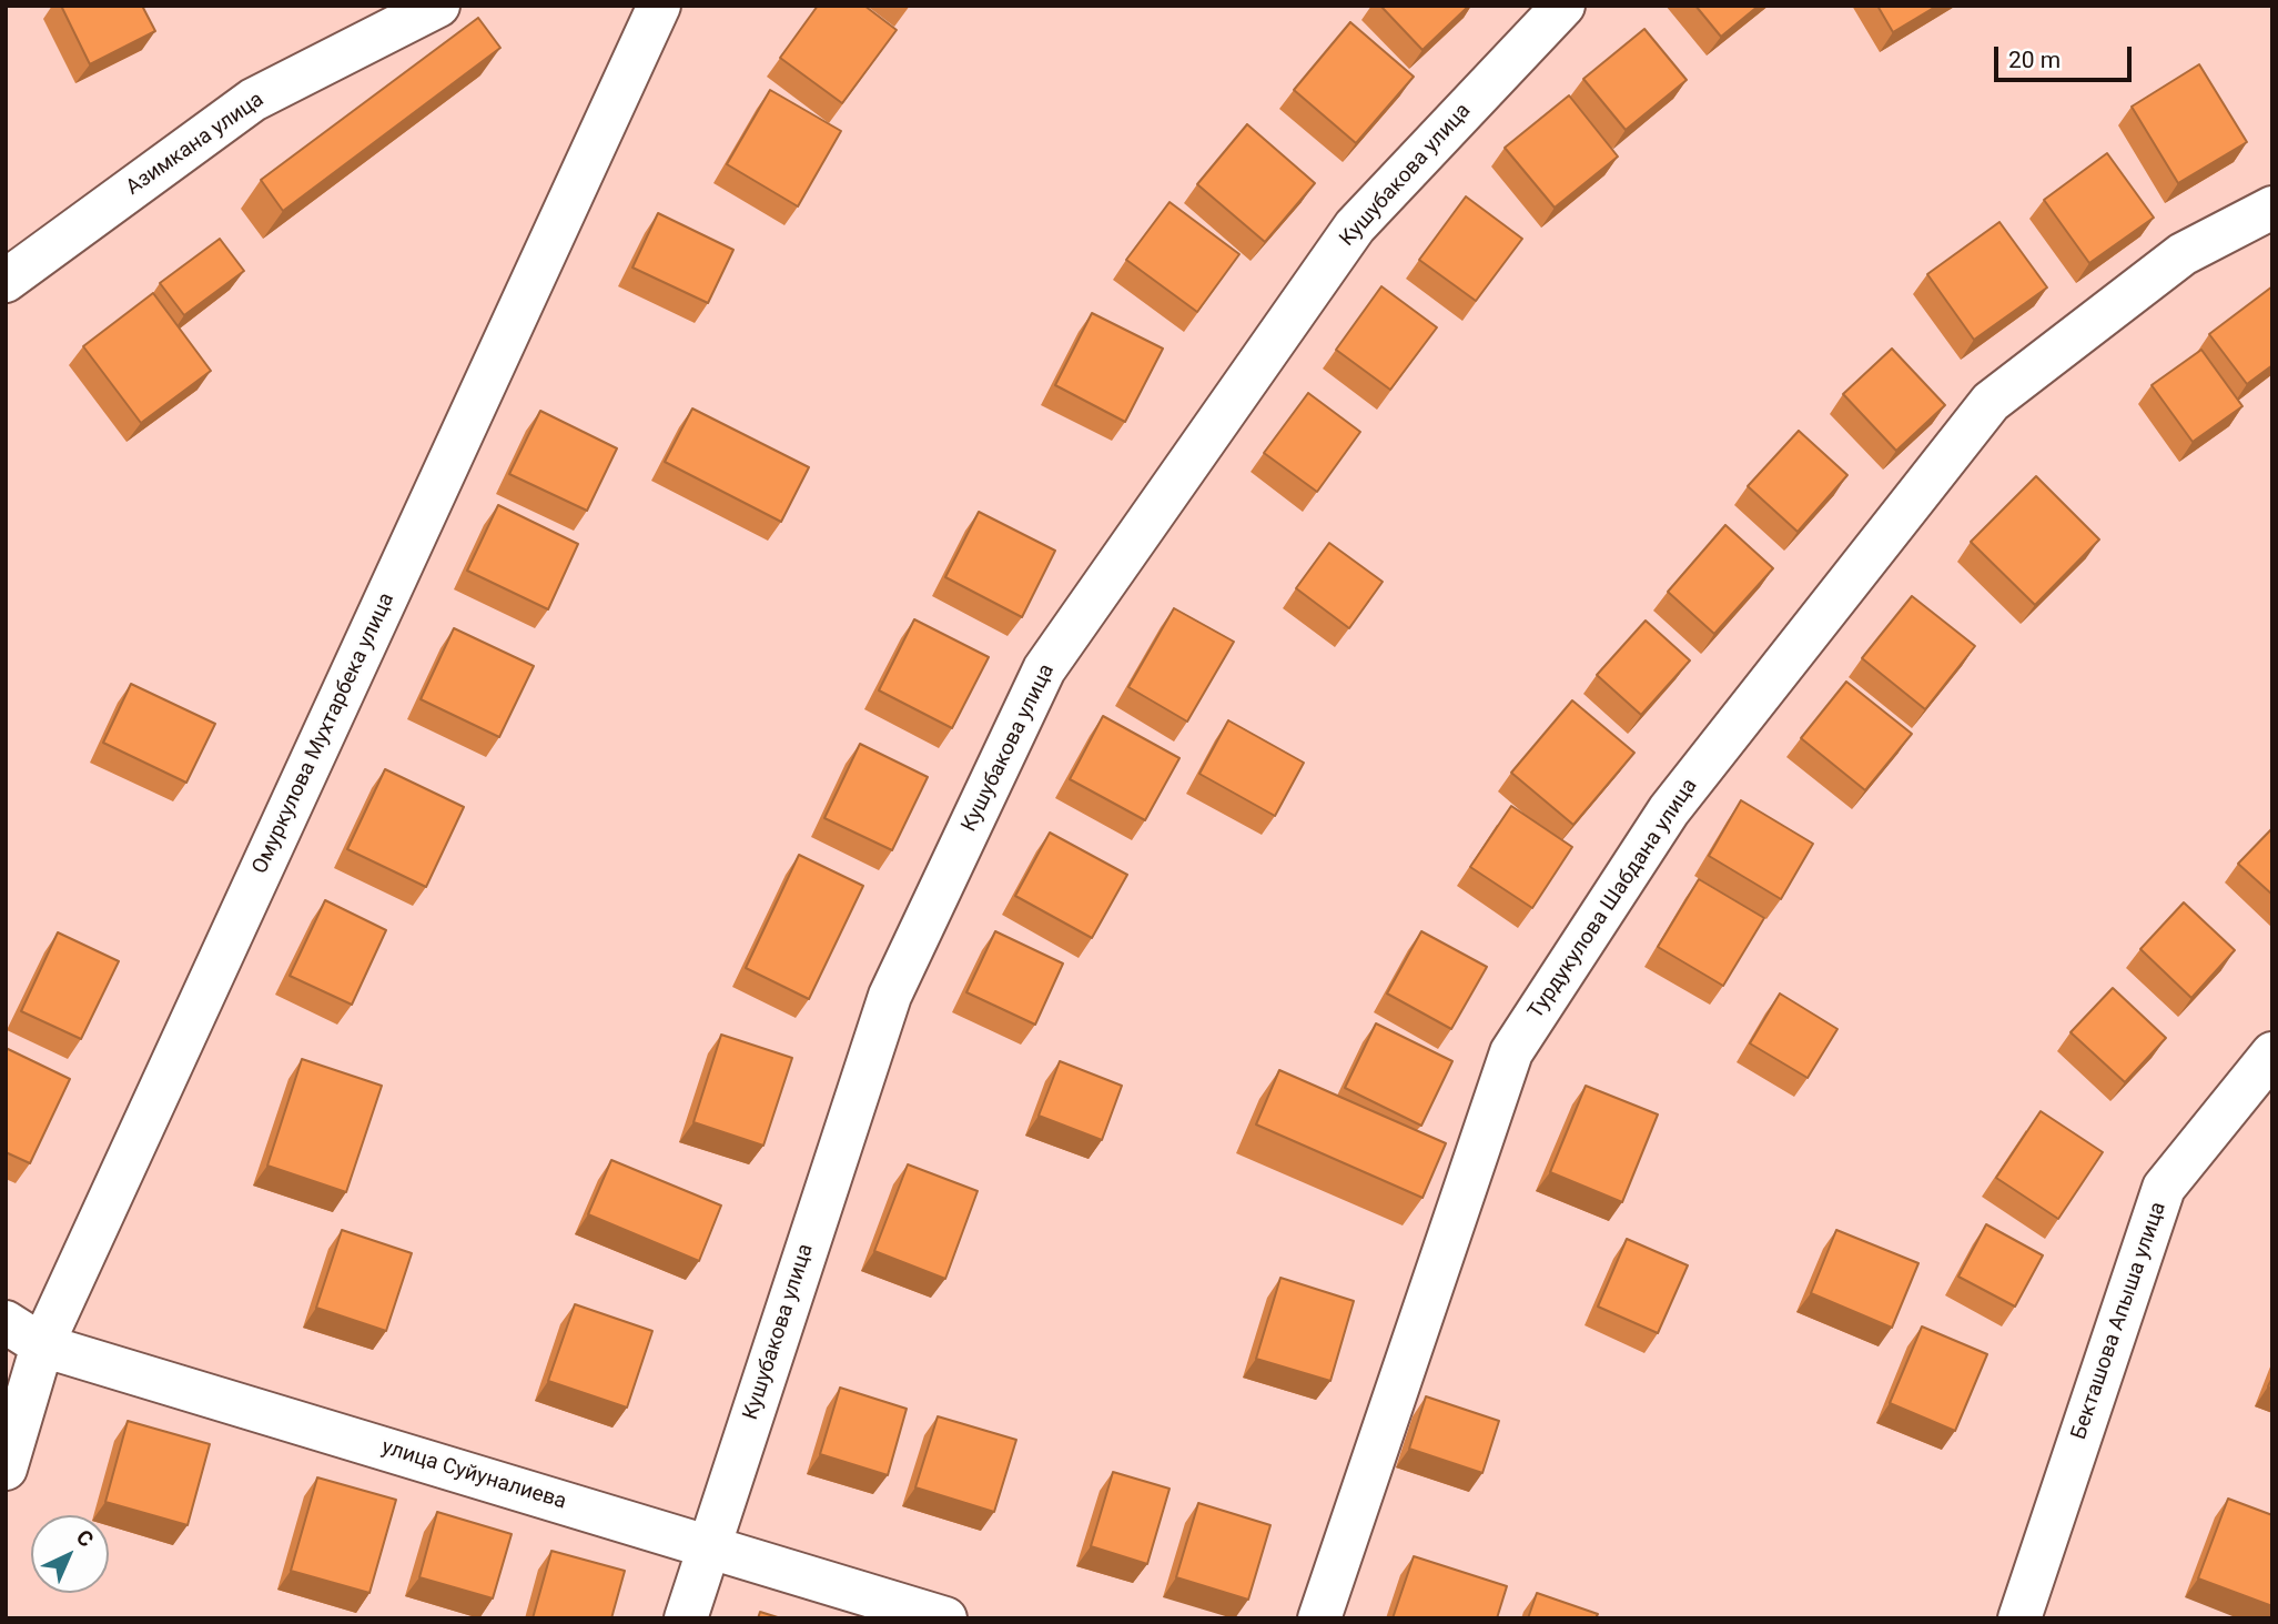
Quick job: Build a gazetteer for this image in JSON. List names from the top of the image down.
{
  "streets": {
    "street": [
      "Азимкана улица",
      "Кушубакова улица",
      "Омуркулова Мухтарбека улица",
      "Турдукулова Шабдана улица",
      "Бекташова Апыша улица",
      "улица Суйуналиева"
    ]
  },
  "crossings": [
    ["Кушубакова улица", "улица Суйуналиева"],
    ["Омуркулова Мухтарбека улица", "улица Суйуналиева"]
  ],
  "scale_bar": "20 m",
  "north": "top right"
}
